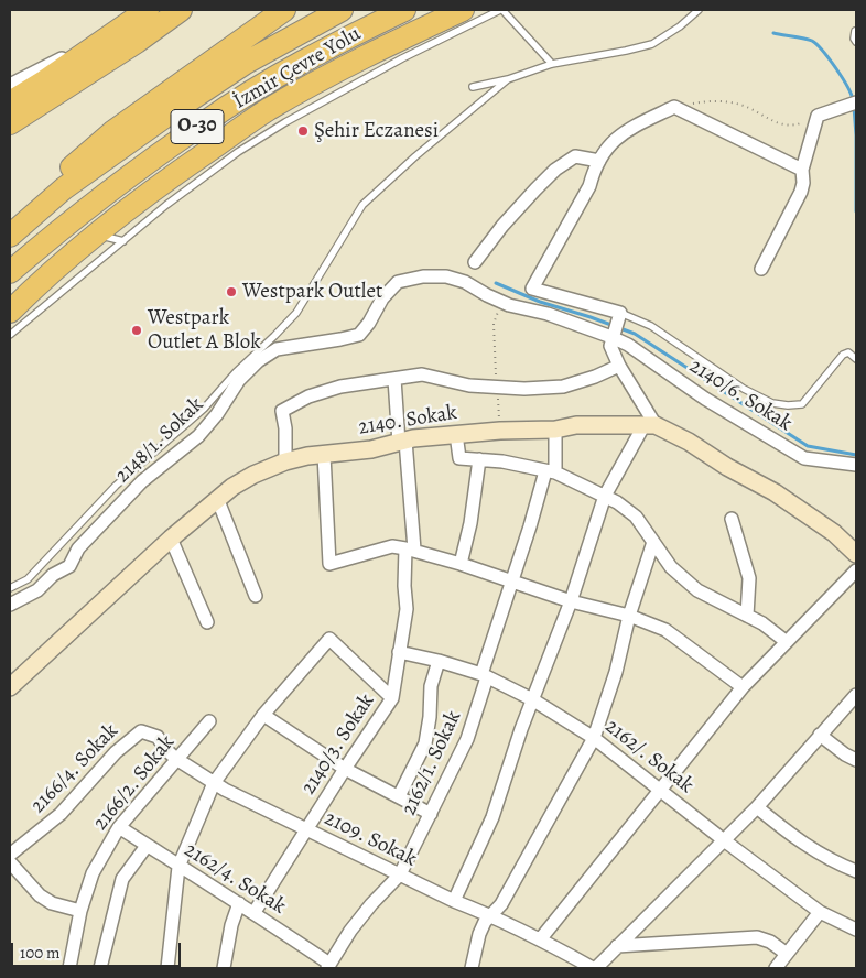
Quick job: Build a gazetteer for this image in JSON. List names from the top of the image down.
{
  "streets": {
    "highway": ["İzmir Çevre Yolu", "O-30"],
    "street": [
      "2140/6. Sokak",
      "2140. Sokak",
      "2148/1. Sokak",
      "2140/3. Sokak",
      "2162/. Sokak",
      "2162/1. Sokak",
      "2166/4. Sokak",
      "2166/2. Sokak",
      "2109. Sokak",
      "2162/4. Sokak"
    ]
  },
  "crossings": [
    ["2140/6. Sokak", "2148/1. Sokak"],
    ["2140. Sokak", "2140/3. Sokak"],
    ["2140. Sokak", "2162/1. Sokak"],
    ["2140/3. Sokak", "2162/. Sokak"],
    ["2140/3. Sokak", "2109. Sokak"],
    ["2140/3. Sokak", "2162/4. Sokak"],
    ["2162/. Sokak", "2162/1. Sokak"],
    ["2162/1. Sokak", "2109. Sokak"],
    ["2162/1. Sokak", "2162/4. Sokak"],
    ["2166/4. Sokak", "2109. Sokak"],
    ["2166/2. Sokak", "2109. Sokak"],
    ["2166/2. Sokak", "2162/4. Sokak"]
  ],
  "places": ["Şehir Eczanesi", "Westpark Outlet", "Westpark Outlet A Blok"],
  "scale_bar": "100 m"
}
